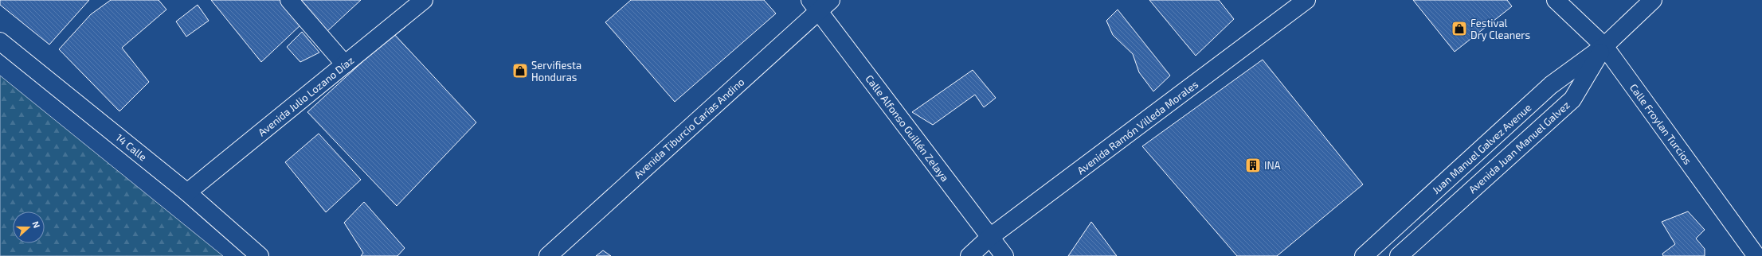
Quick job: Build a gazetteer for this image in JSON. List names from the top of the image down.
{
  "streets": {
    "street": [
      "Avenida Julio Lozano Díaz",
      "Calle Froylan Turcios",
      "Avenida Ramón Villeda Morales",
      "Avenida Tiburcio Carías Andino",
      "Calle Alfonso Guillén Zelaya",
      "14 Calle",
      "Avenida Juan Manuel Galvez",
      "Juan Manuel Galvez Avenue"
    ]
  },
  "crossings": [
    ["Avenida Julio Lozano Díaz", "14 Calle"],
    ["Calle Froylan Turcios", "Avenida Juan Manuel Galvez"],
    ["Calle Froylan Turcios", "Juan Manuel Galvez Avenue"],
    ["Avenida Ramón Villeda Morales", "Calle Alfonso Guillén Zelaya"],
    ["Avenida Tiburcio Carías Andino", "Calle Alfonso Guillén Zelaya"],
    ["Avenida Juan Manuel Galvez", "Juan Manuel Galvez Avenue"]
  ],
  "places": {
    "shop": ["Festival Dry Cleaners", "Servifiesta Honduras"],
    "building": ["INA"]
  },
  "north": "right"
}
